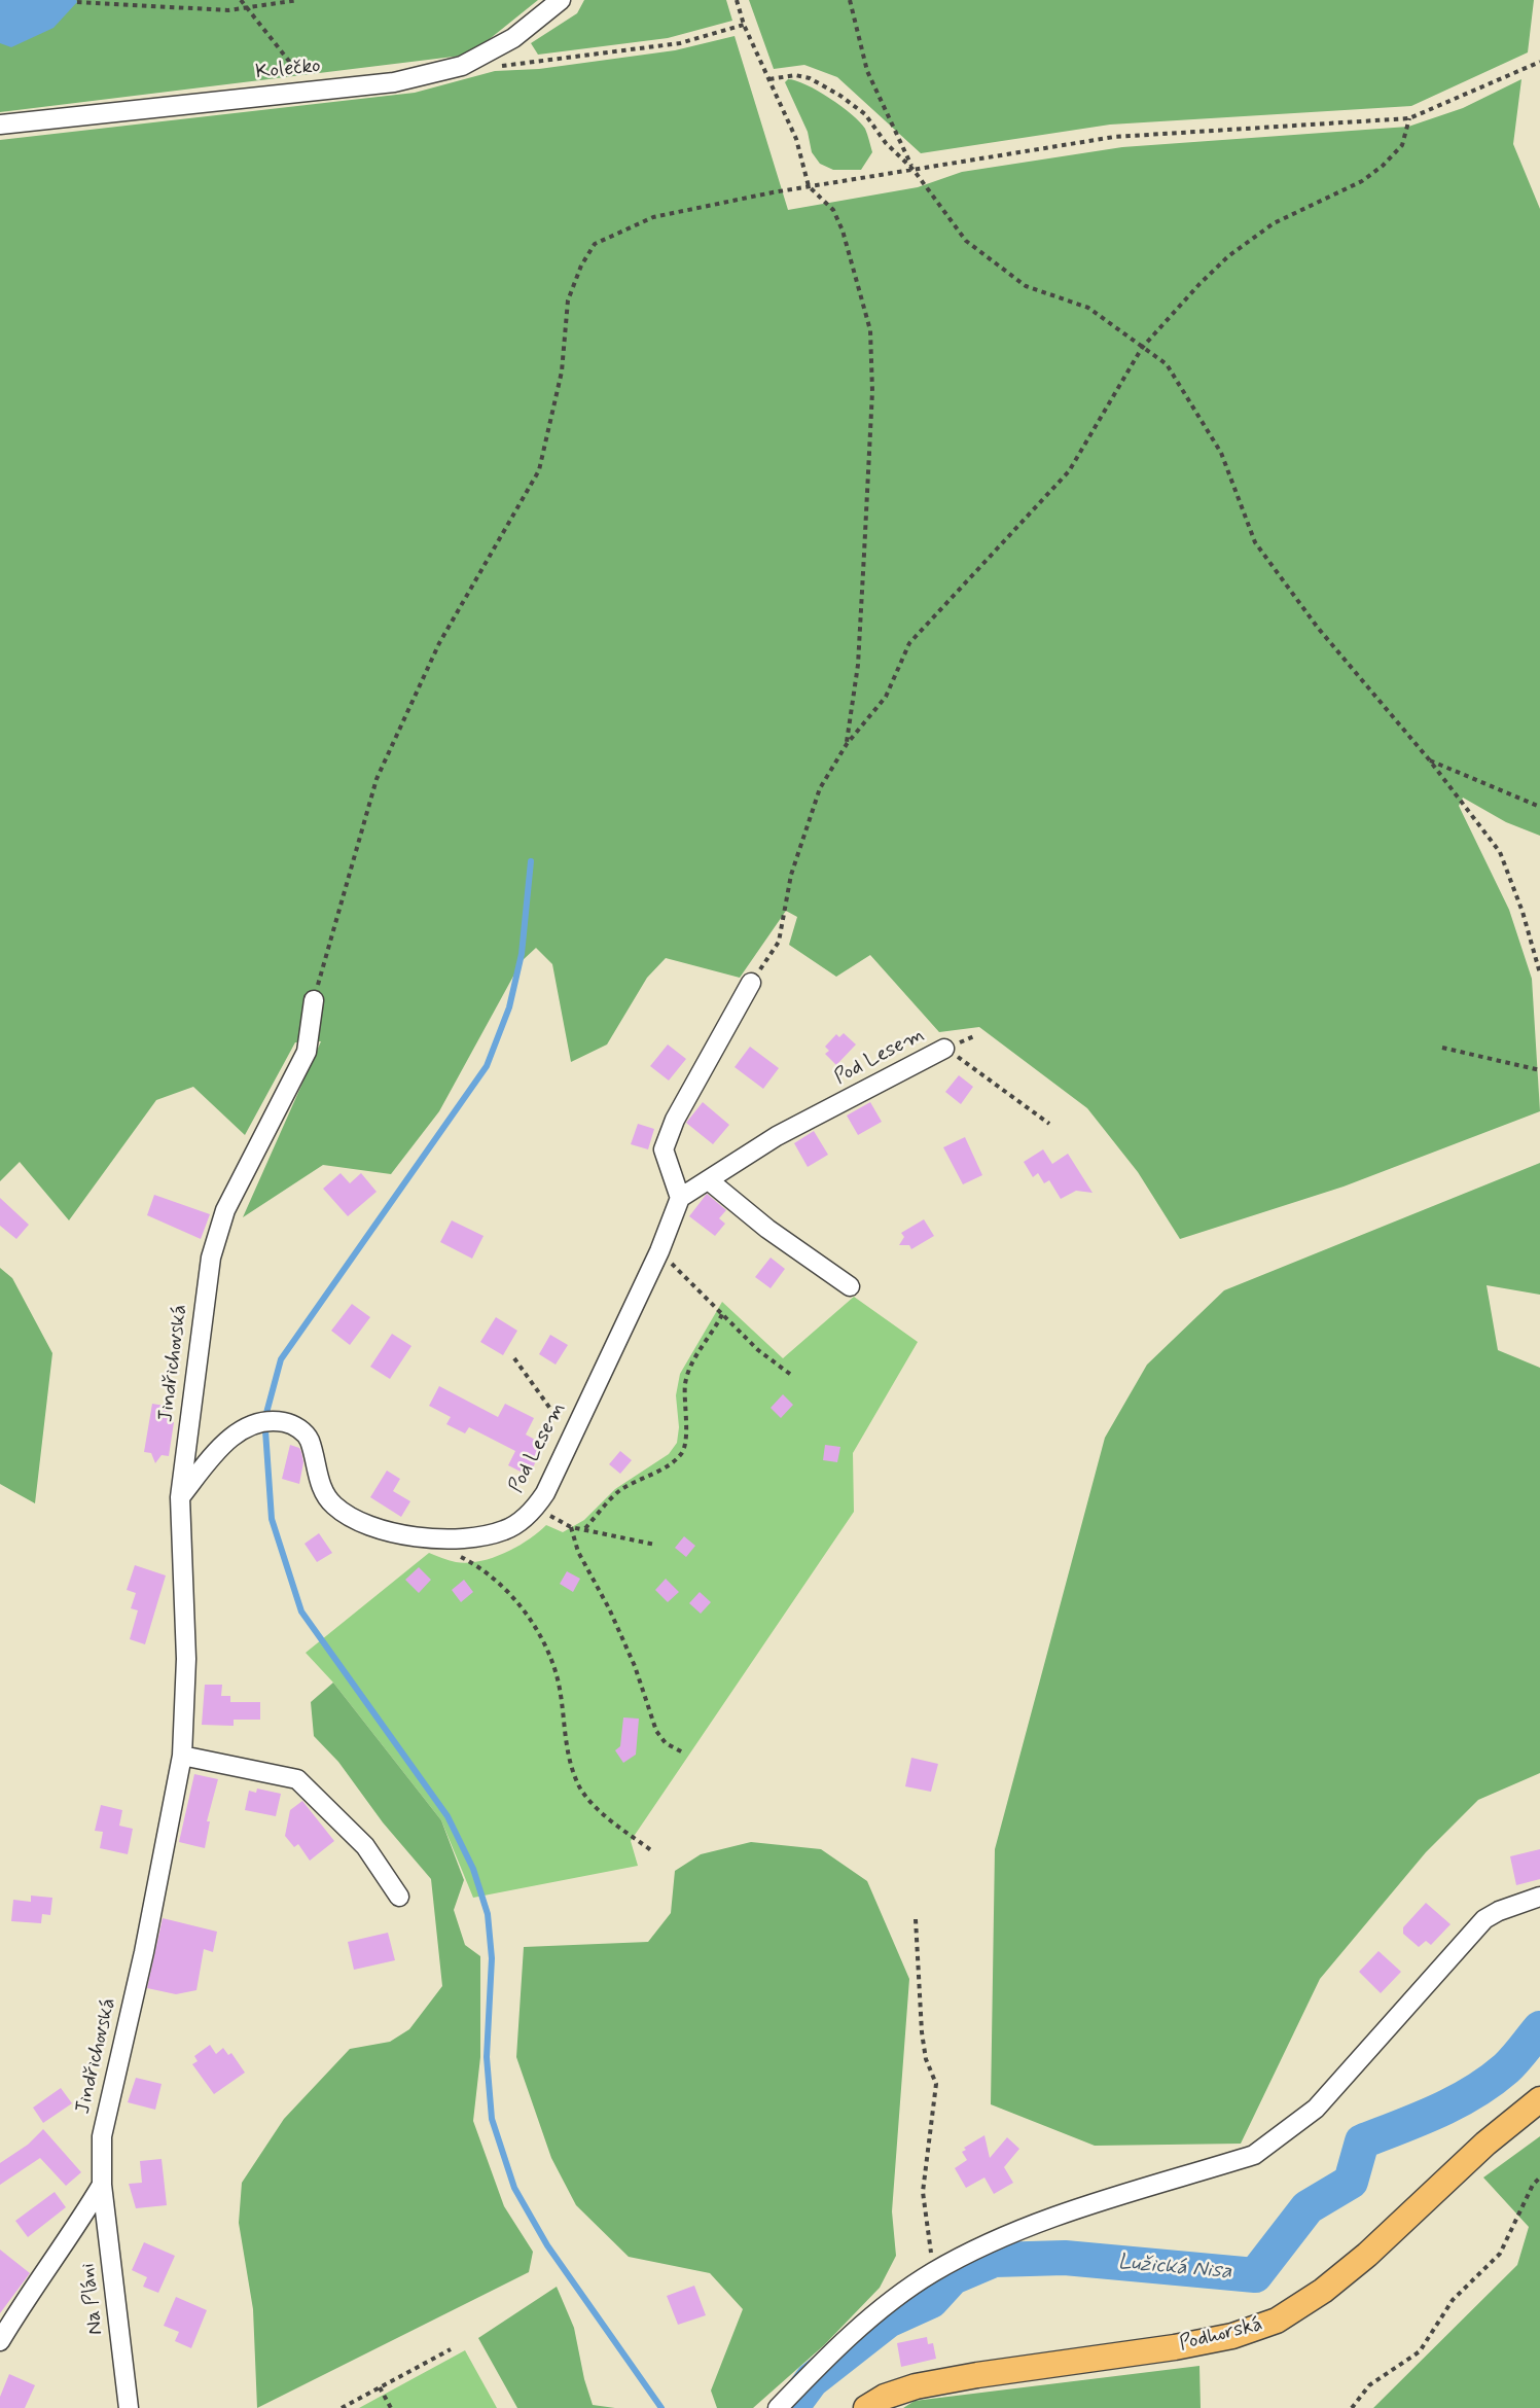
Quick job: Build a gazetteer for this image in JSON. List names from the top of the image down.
{
  "streets": {
    "main road": ["Podhorská"],
    "street": [
      "Kolečko",
      "Pod Lesem",
      "Jindřichovská",
      "Na Pláni"
    ]
  },
  "crossings": [
    ["Pod Lesem", "Jindřichovská"],
    ["Jindřichovská", "Na Pláni"]
  ],
  "water": ["Lužická Nisa"]
}
